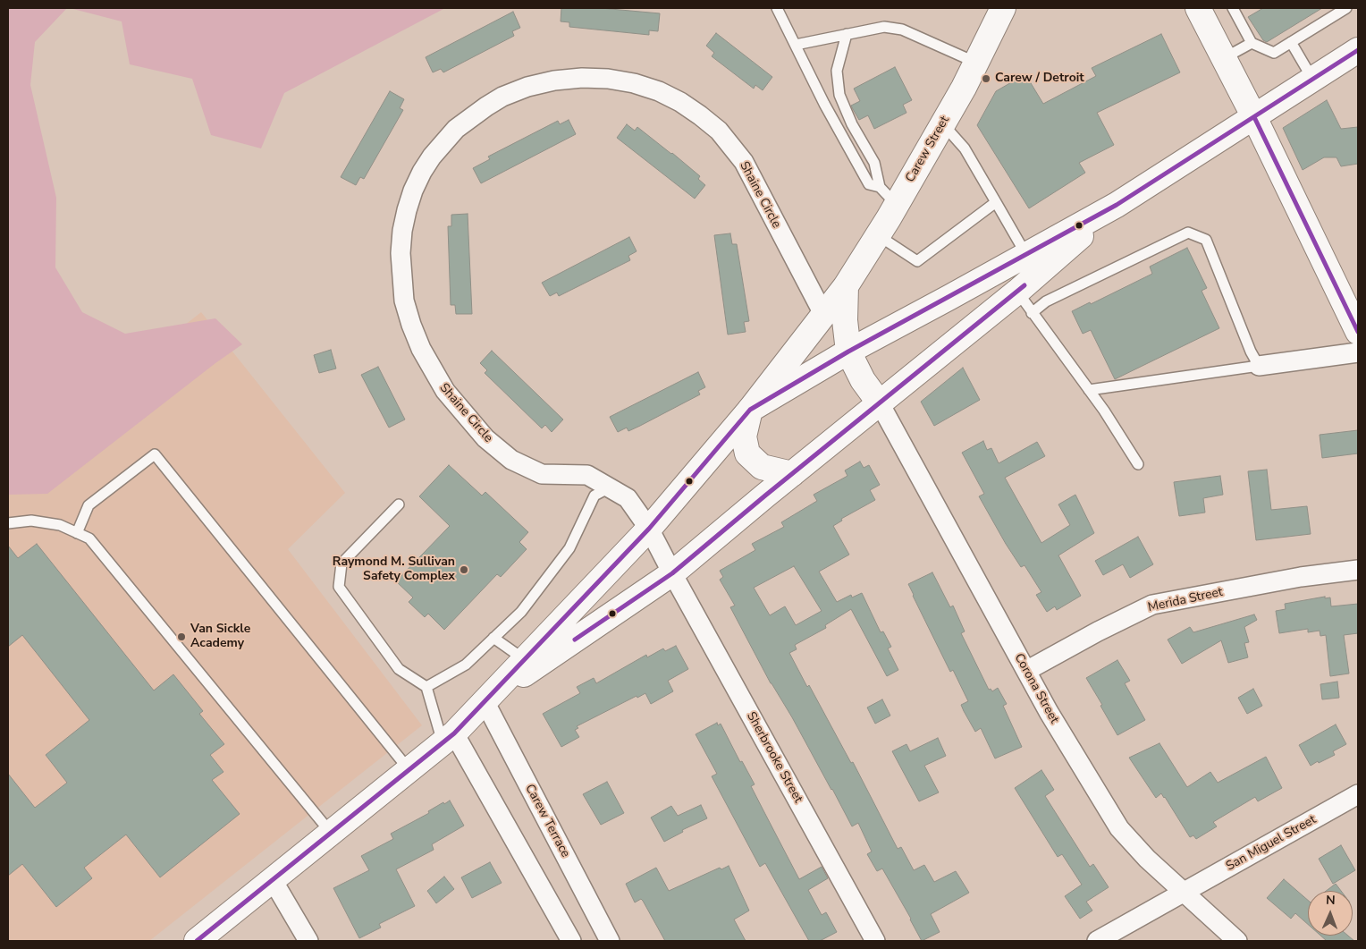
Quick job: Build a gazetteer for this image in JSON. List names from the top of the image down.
{
  "streets": {
    "main road": ["Carew Street"],
    "street": [
      "Shaine Circle",
      "Merida Street",
      "Corona Street",
      "Sherbrooke Street",
      "Carew Terrace",
      "San Miguel Street"
    ]
  },
  "crossings": [
    ["Carew Street", "Shaine Circle"],
    ["Carew Street", "Corona Street"],
    ["Carew Street", "Sherbrooke Street"],
    ["Carew Street", "Carew Terrace"],
    ["Merida Street", "Corona Street"],
    ["Corona Street", "San Miguel Street"]
  ],
  "places": ["Carew / Detroit", "Raymond M. Sullivan Safety Complex", "Van Sickle Academy"],
  "north": "top"
}
